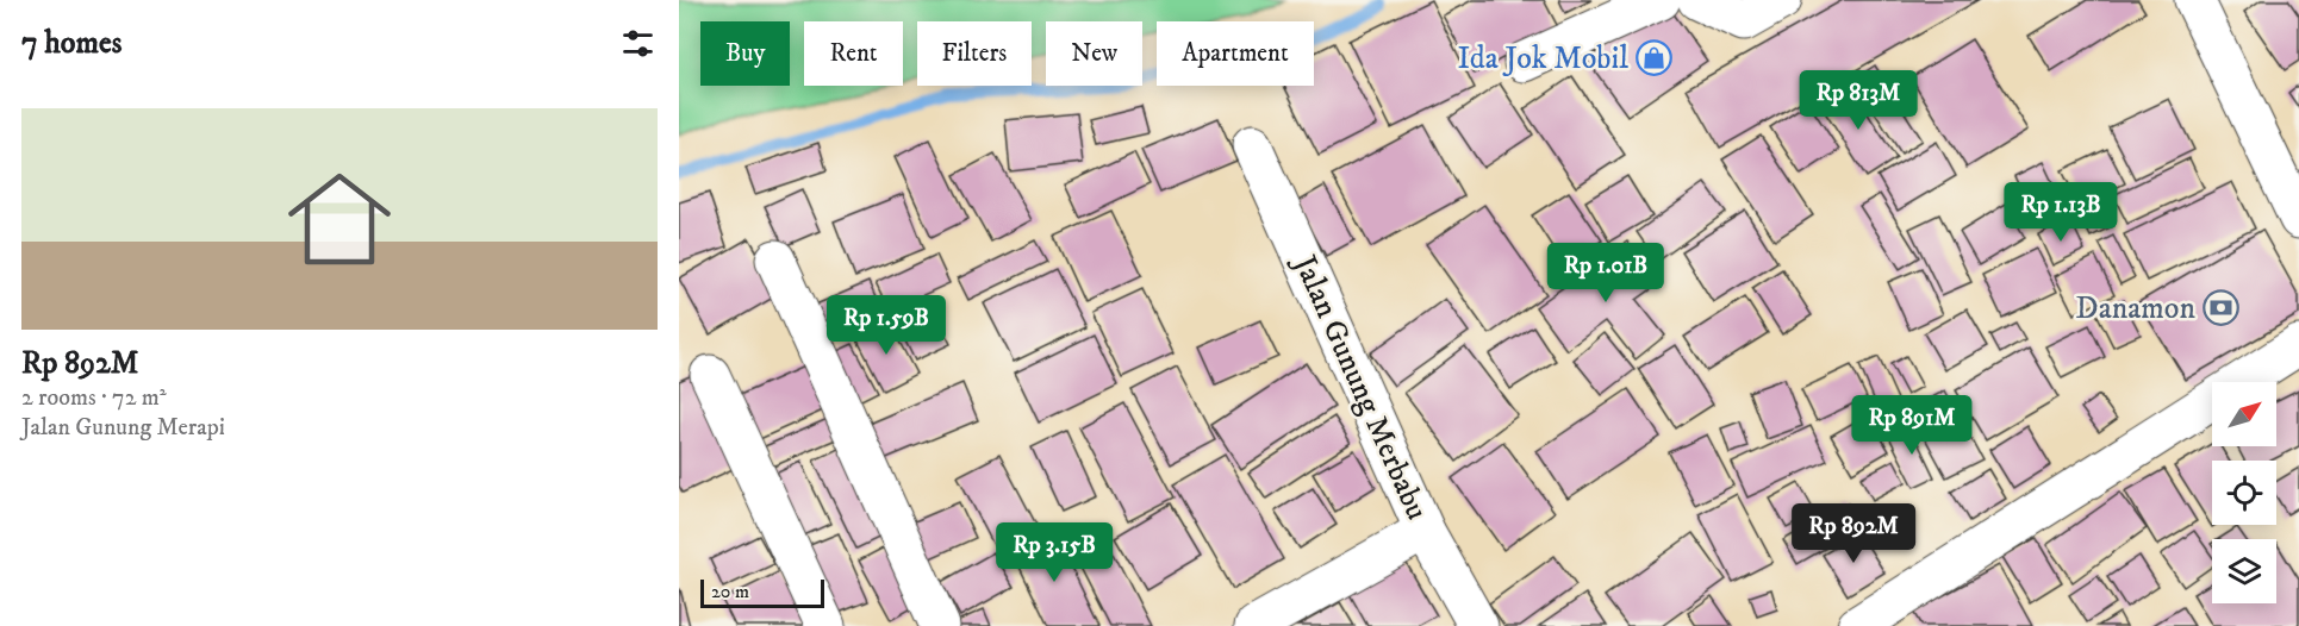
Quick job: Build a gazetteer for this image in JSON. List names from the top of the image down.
{
  "streets": {
    "street": ["Jalan Gunung Merbabu"]
  },
  "places": {
    "shop": ["Ida Jok Mobil"],
    "bank": ["Danamon"]
  },
  "scale_bar": "20 m",
  "north": "top right",
  "page": {
    "heading": "7 homes",
    "chip": [
      "Buy",
      "Rent",
      "Filters",
      "New",
      "Apartment"
    ],
    "price": [
      "Rp 813M",
      "Rp 1.13B",
      "Rp 1.01B",
      "Rp 1.59B",
      "Rp 891M",
      "Rp 892M",
      "Rp 3.15B"
    ],
    "list": [
      {
        "name": "Rp 892M",
        "note": "2 rooms · 72 m² · Jalan Gunung Merapi"
      }
    ],
    "scale": "20 m"
  }
}
